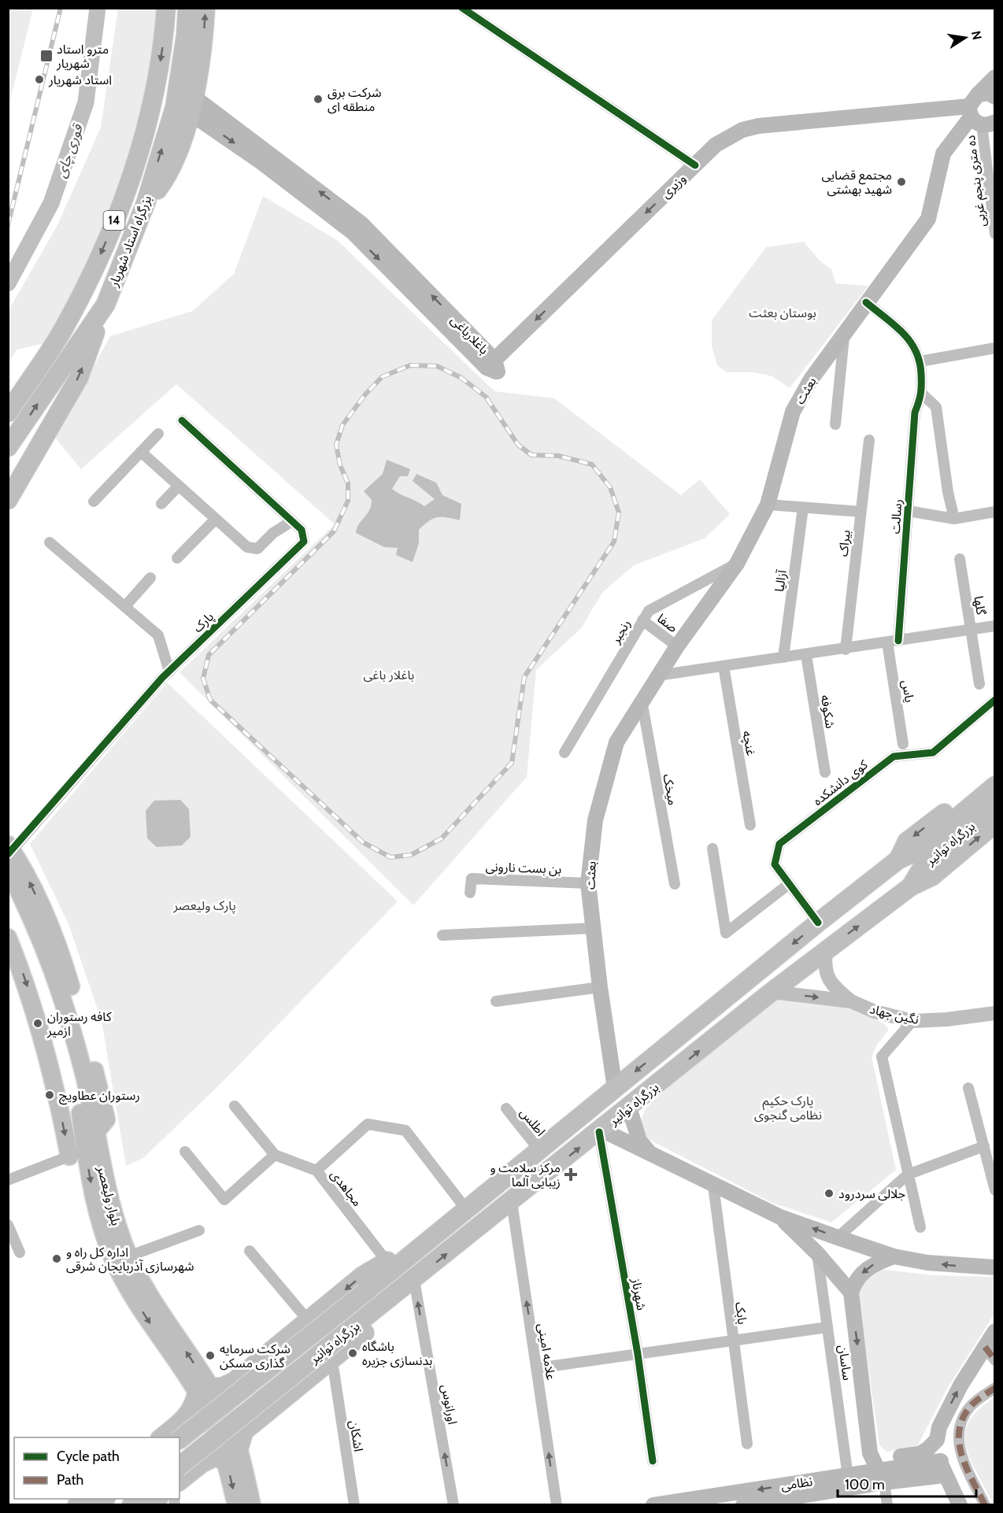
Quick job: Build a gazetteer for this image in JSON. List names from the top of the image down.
{
  "streets": {
    "highway": ["14", "بزرگراه استاد شهریار", "بزرگراه توانیر"],
    "main road": [
      "وزیری",
      "باغلارباغی",
      "بعثت",
      "بلوار ولیعصر",
      "نظامی"
    ],
    "street": [
      "ده متری پنجم غربی",
      "رسالت",
      "بیراک",
      "آزالیا",
      "گلها",
      "پارک",
      "صفا",
      "رنجبر",
      "یاس",
      "شکوفه",
      "غنچه",
      "کوی دانشکده",
      "میخک",
      "بن بست نارونی",
      "نگین جهاد",
      "اطلس",
      "مجاهدی",
      "شهرناز",
      "بابک",
      "علامه امینی",
      "ساسان",
      "اورانوس",
      "اشکان"
    ]
  },
  "crossings": [
    ["ده متری پنجم غربی", "وزیری"],
    ["ده متری پنجم غربی", "بعثت"],
    ["وزیری", "باغلارباغی"],
    ["وزیری", "بعثت"],
    ["بعثت", "صفا"],
    ["بعثت", "رنجبر"],
    ["بعثت", "میخک"],
    ["بعثت", "بزرگراه توانیر"],
    ["بعثت", "بن بست نارونی"],
    ["رسالت", "یاس"],
    ["صفا", "رنجبر"],
    ["کوی دانشکده", "بزرگراه توانیر"],
    ["بزرگراه توانیر", "اطلس"],
    ["بزرگراه توانیر", "شهرناز"],
    ["بزرگراه توانیر", "علامه امینی"],
    ["بزرگراه توانیر", "اورانوس"],
    ["ساسان", "نظامی"]
  ],
  "one_way": ["وزیری", "علامه امینی", "اورانوس"],
  "water": ["قوری چای"],
  "parks": [
    "بوستان بعثت",
    "باغلار باغی",
    "پارک ولیعصر",
    "پارک حکیم نظامی گنجوی"
  ],
  "places": {
    "transit": ["مترو استاد شهریار"],
    "other": [
      "استاد شهریار",
      "شرکت برق منطقه ای",
      "مجتمع قضایی شهید بهشتی",
      "کافه رستوران ازمیر",
      "رستوران عطاویچ",
      "جلالی سردرود",
      "اداره کل راه و شهرسازی آذربایجان شرقی",
      "باشگاه بدنسازی جزیره",
      "شرکت سرمایه گذاری مسکن"
    ],
    "health": ["مرکز سلامت و زیبایی آلما"]
  },
  "legend": ["Cycle path", "Path"],
  "scale_bar": "100 m",
  "north": "right"
}
